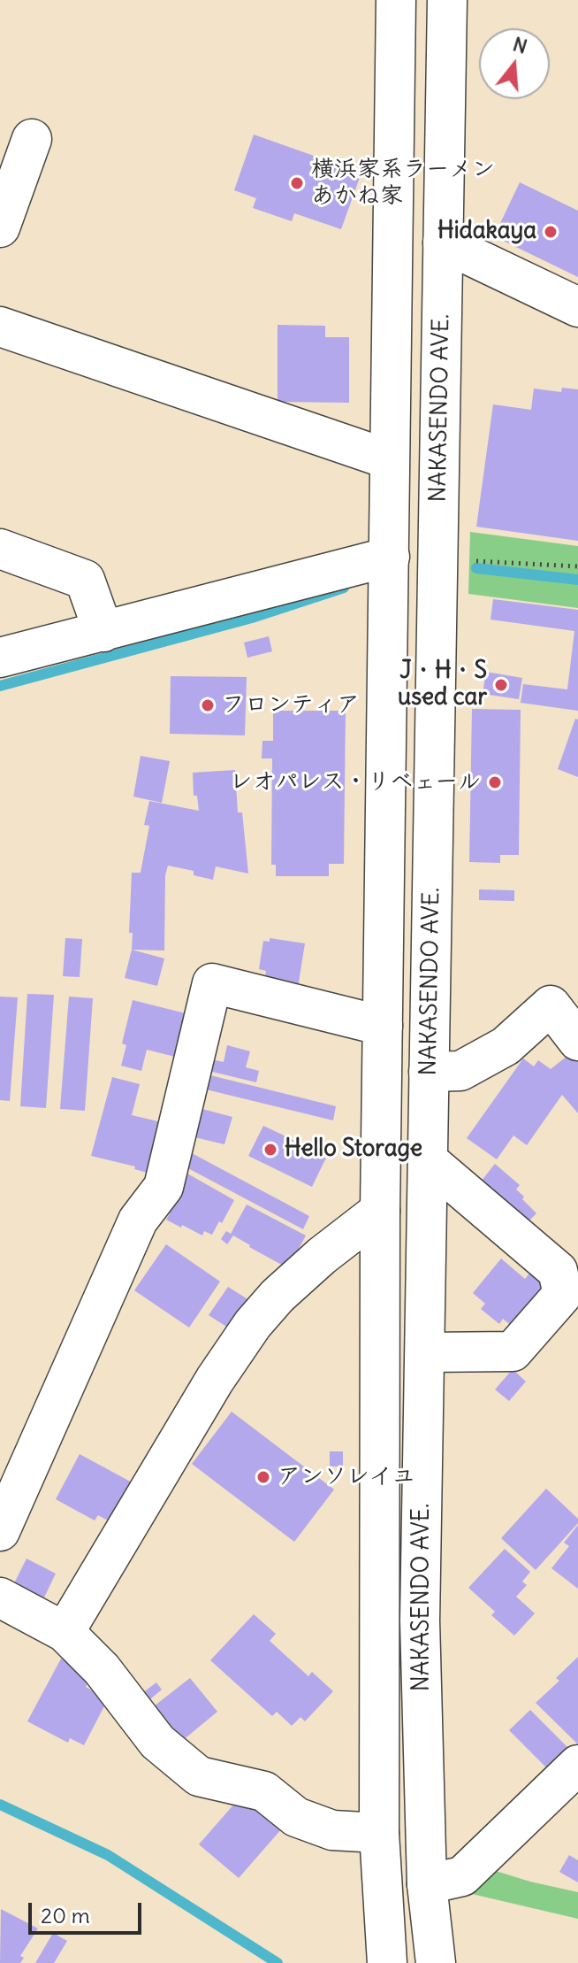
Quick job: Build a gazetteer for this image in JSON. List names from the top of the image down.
{
  "streets": {
    "main road": ["NAKASENDO AVE."]
  },
  "places": [
    "横浜家系ラーメン あかね家",
    "Hidakaya",
    "J・H・S used car",
    "フロンティア",
    "レオパレス・リベェール",
    "Hello Storage",
    "アンソレイユ"
  ],
  "scale_bar": "20 m",
  "north": "top"
}
